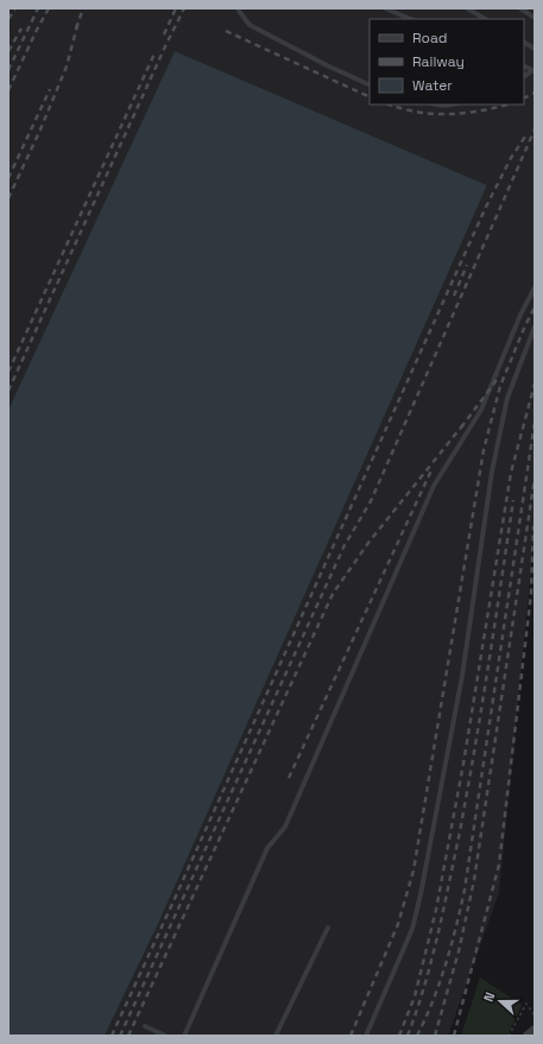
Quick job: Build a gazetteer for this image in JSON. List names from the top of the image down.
{
  "legend": ["Road", "Railway", "Water"],
  "north": "left"
}
